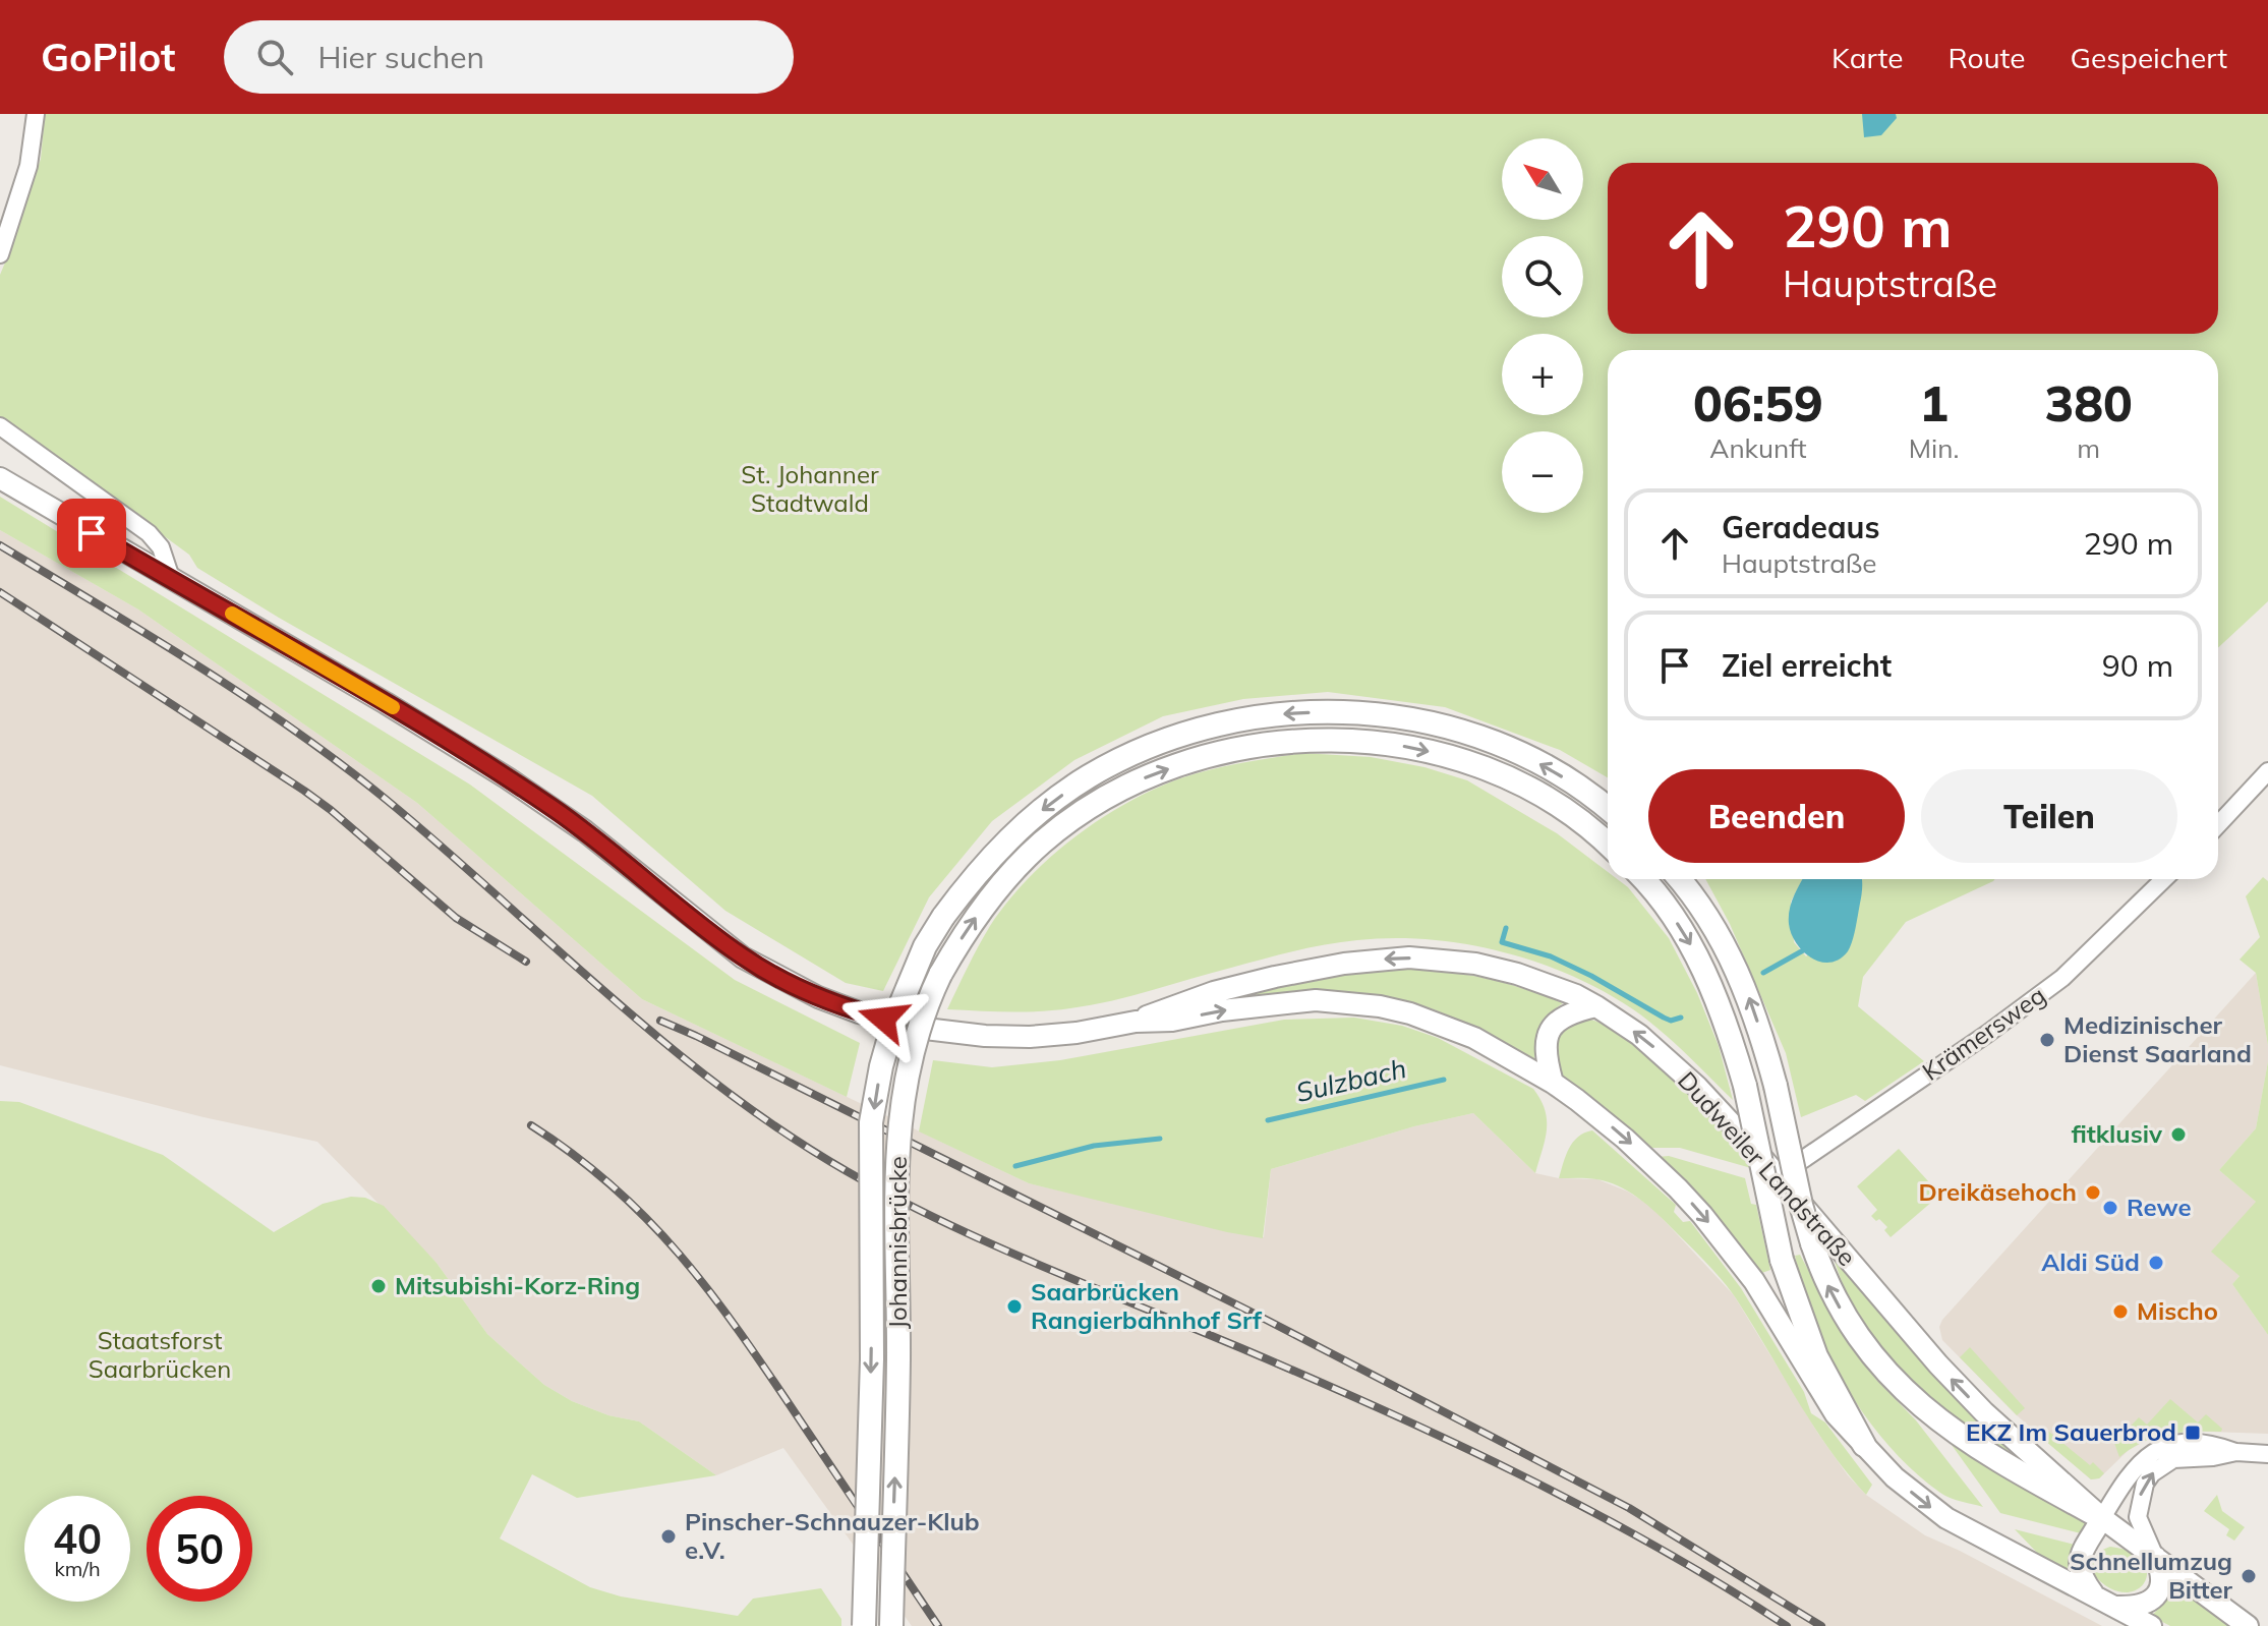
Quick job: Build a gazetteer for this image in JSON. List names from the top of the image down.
{
  "streets": {
    "highway": ["Johannisbrücke"],
    "main road": ["Dudweiler Landstraße"],
    "street": ["Krämersweg"]
  },
  "crossings": [
    ["Krämersweg", "Dudweiler Landstraße"]
  ],
  "water": ["Sulzbach"],
  "parks": ["St. Johanner Stadtwald", "Staatsforst Saarbrücken"],
  "places": {
    "other": [
      "Medizinischer Dienst Saarland",
      "fitklusiv",
      "Dreikäsehoch",
      "Rewe",
      "Aldi Süd",
      "Mitsubishi-Korz-Ring",
      "Saarbrücken Rangierbahnhof Srf",
      "Mischo",
      "Pinscher-Schnauzer-Klub e.V.",
      "Schnellumzug Bitter"
    ],
    "transit": ["EKZ Im Sauerbrod"]
  },
  "north": "top left",
  "page": {
    "header": "GoPilot",
    "search": "Hier suchen",
    "nav": ["Karte", "Route", "Gespeichert"],
    "map_buttons": ["+", "−"],
    "turn": ["290 m", "Hauptstraße"],
    "eta": [
      "06:59",
      "Ankunft",
      "1",
      "Min.",
      "380",
      "m"
    ],
    "list": [
      {
        "name": "Geradeaus",
        "note": "Hauptstraße",
        "value": "290 m"
      },
      {
        "name": "Ziel erreicht",
        "value": "90 m"
      }
    ],
    "buttons": ["Beenden", "Teilen"],
    "speed": "40 km/h",
    "limit": "50"
  }
}
